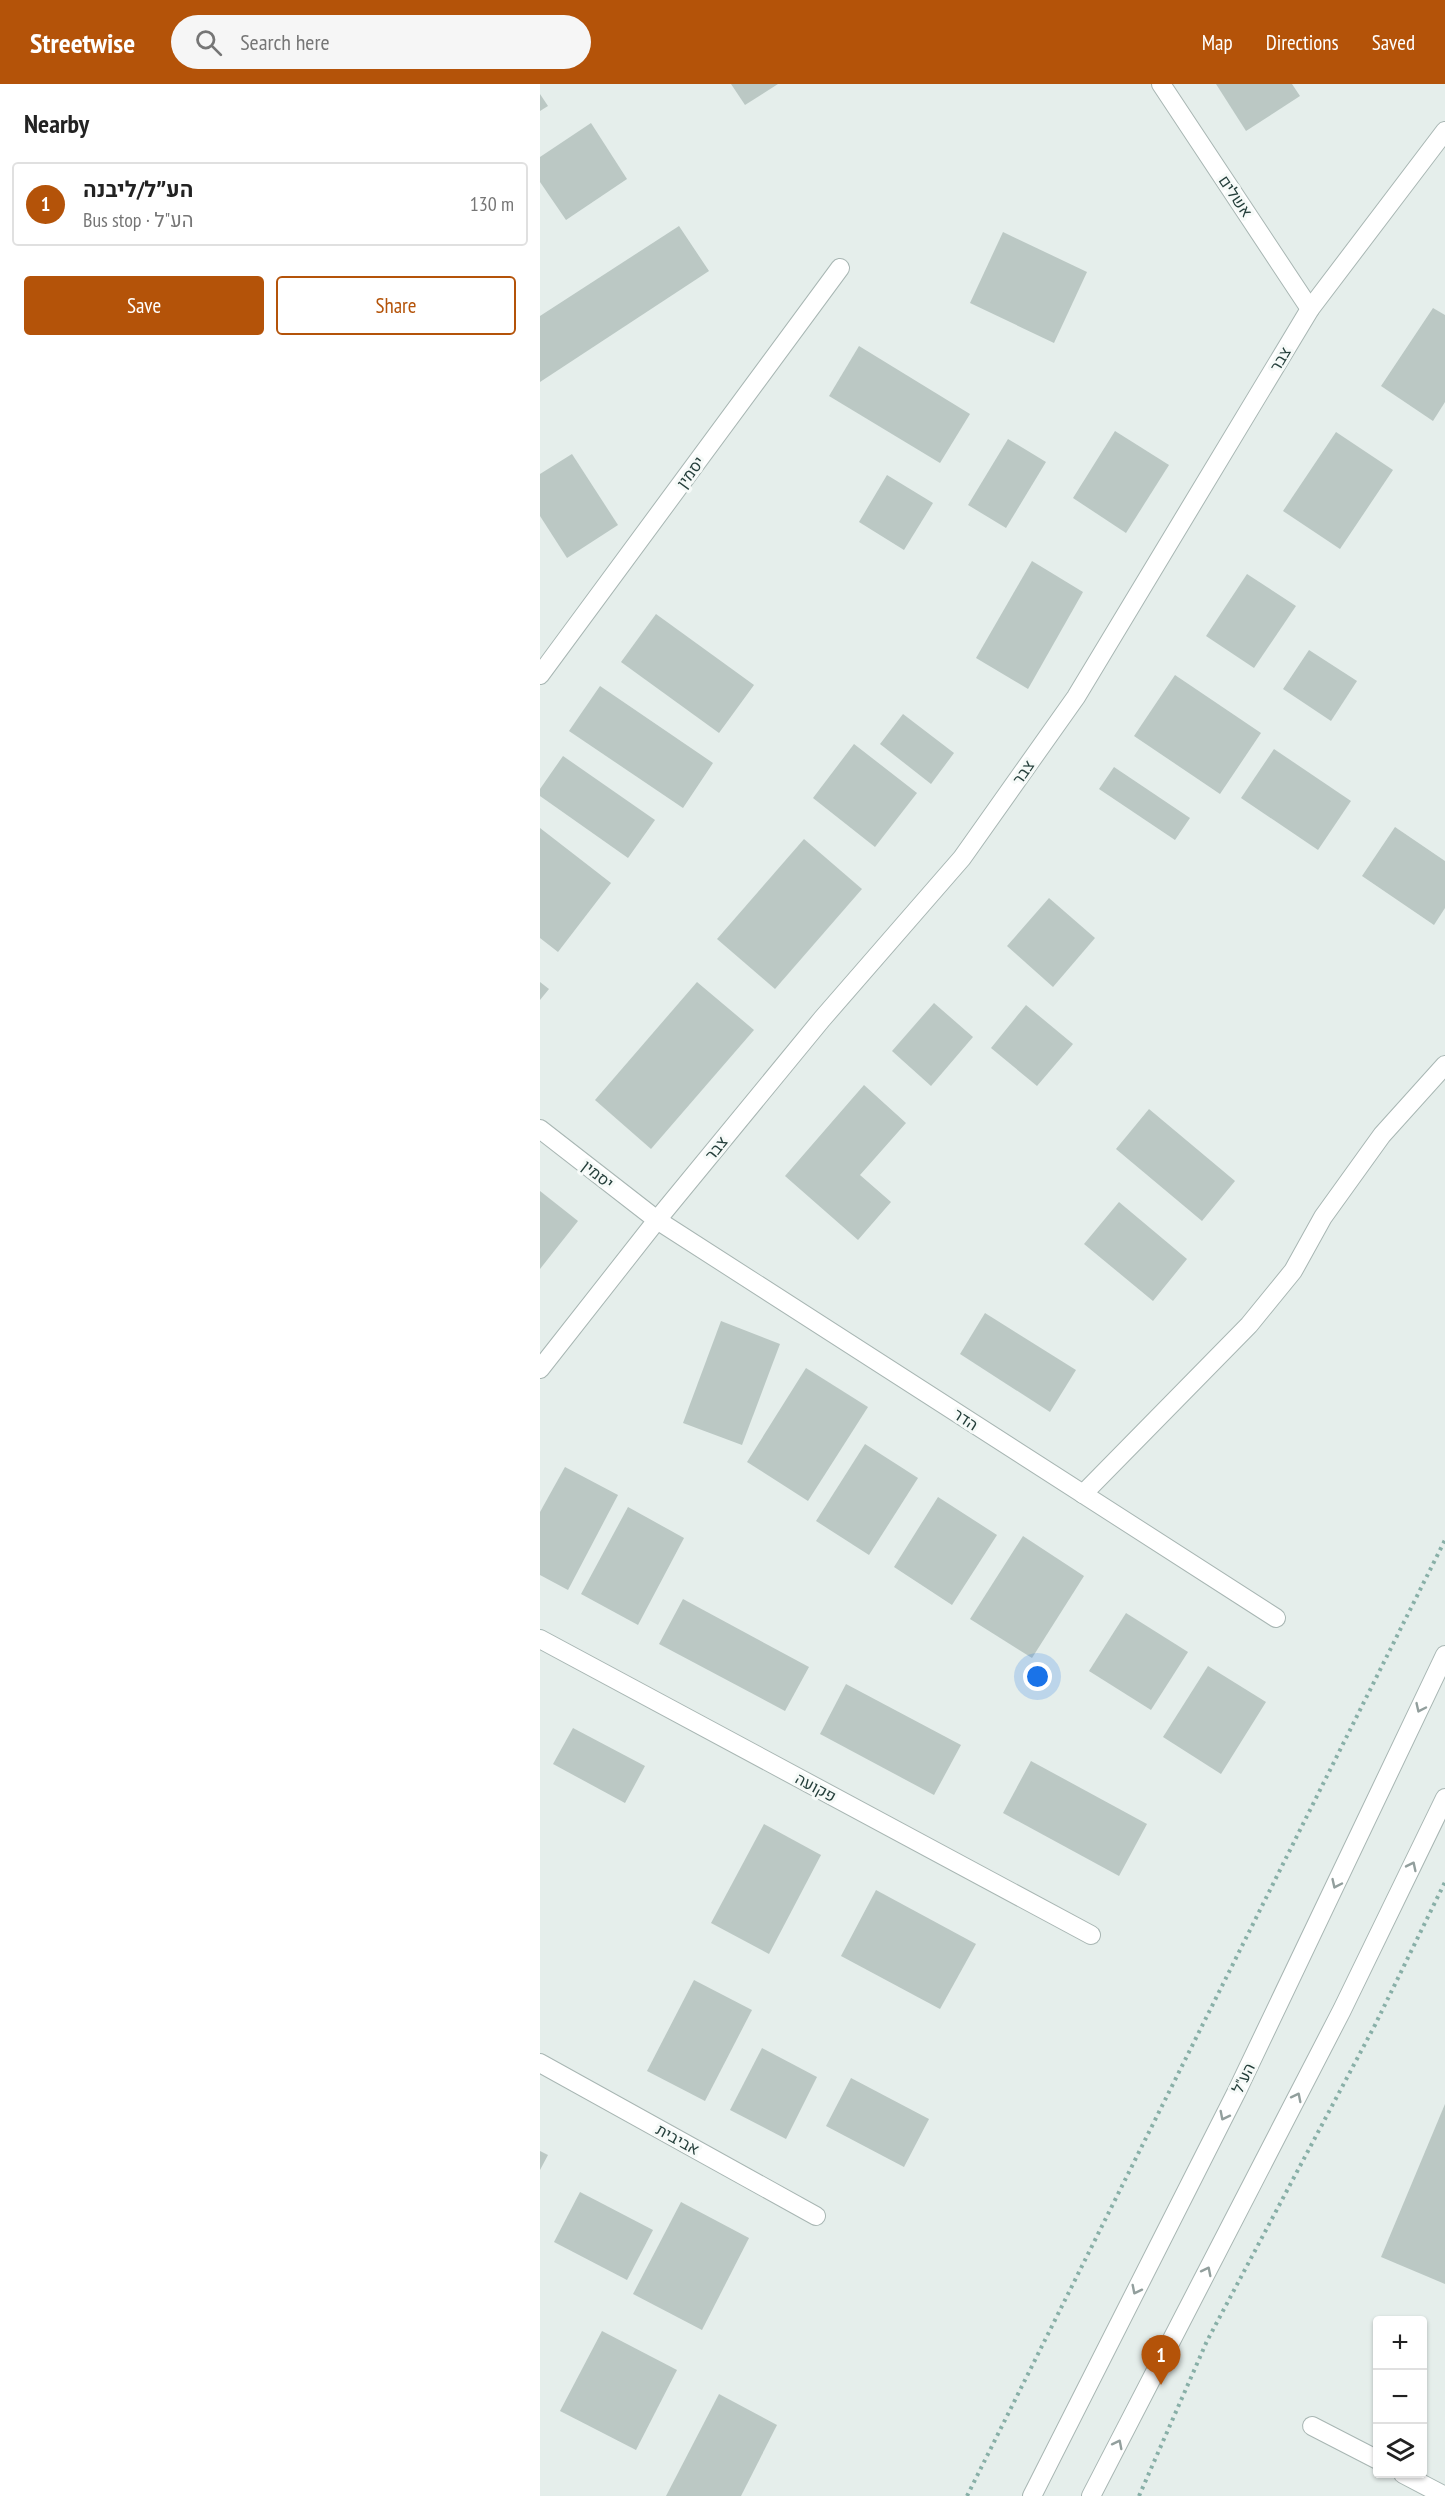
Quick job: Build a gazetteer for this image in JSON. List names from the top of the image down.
{
  "streets": {
    "street": [
      "אשלים",
      "צבר",
      "יסמין",
      "הדר",
      "פקועה",
      "הע\"ל",
      "אביבית"
    ]
  },
  "crossings": [
    ["אשלים", "צבר"],
    ["צבר", "יסמין"],
    ["צבר", "הדר"],
    ["יסמין", "הדר"]
  ],
  "page": {
    "header": "Streetwise",
    "search": "Search here",
    "nav": ["Map", "Directions", "Saved"],
    "heading": "Nearby",
    "list": [
      {
        "mark": "1",
        "name": "הע״ל/ליבנה",
        "note": "Bus stop · הע\"ל",
        "value": "130 m"
      }
    ],
    "buttons": ["Save", "Share"],
    "map_buttons": ["+", "−"],
    "pins": "1"
  }
}
